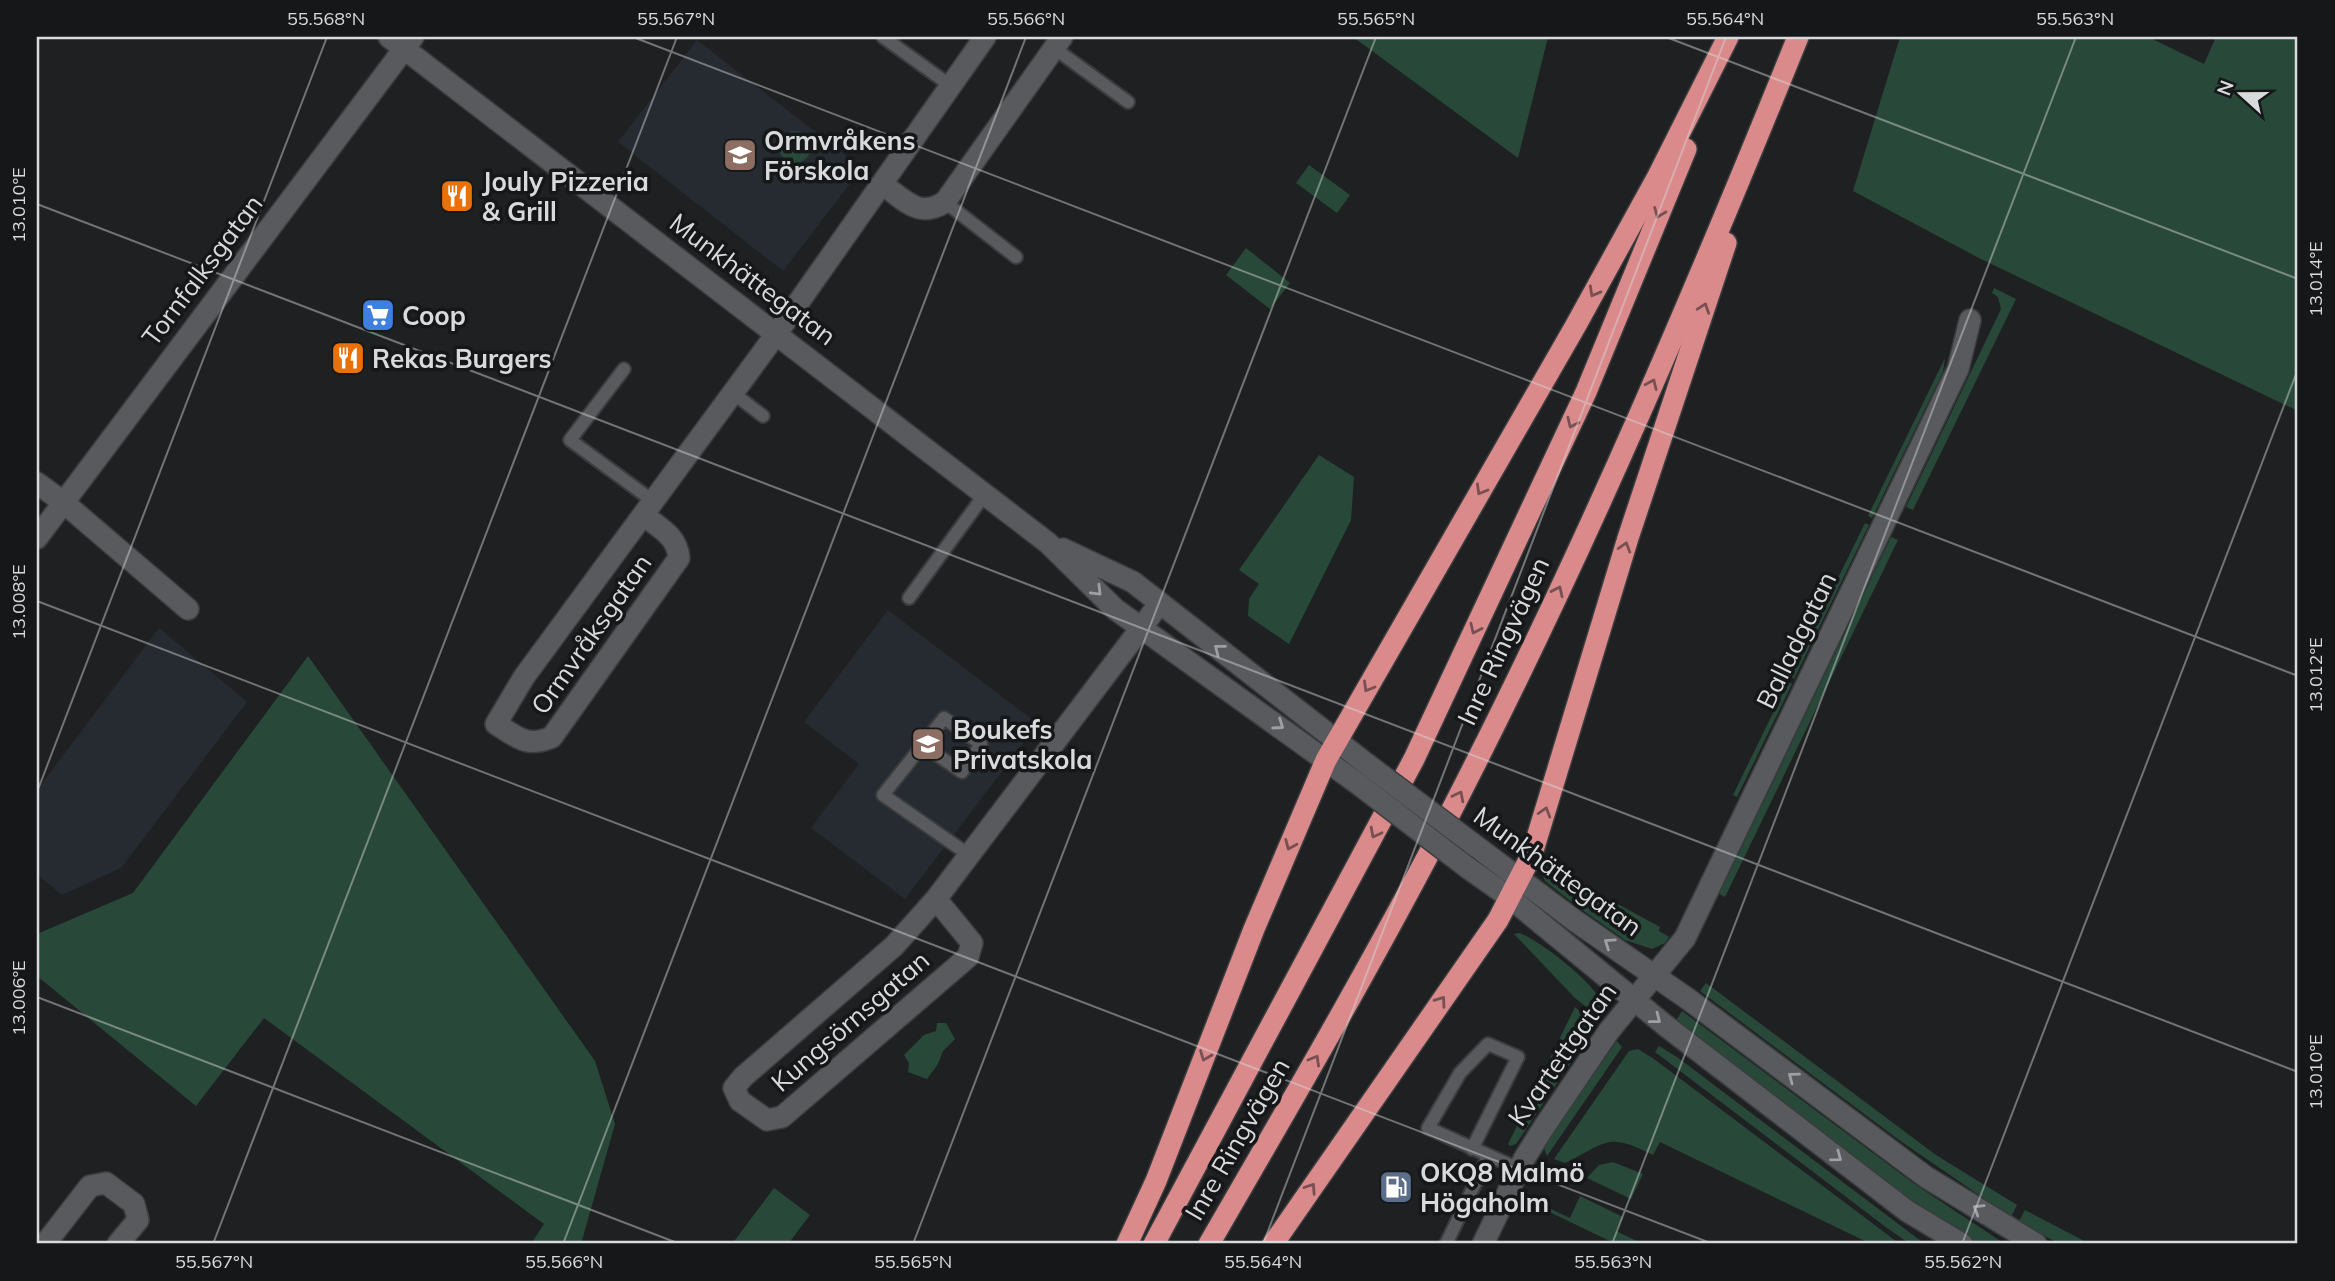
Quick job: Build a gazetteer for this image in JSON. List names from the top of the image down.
{
  "streets": {
    "highway": ["Inre Ringvägen"],
    "street": [
      "Tornfalksgatan",
      "Munkhättegatan",
      "Ormvråksgatan",
      "Balladgatan",
      "Kungsörnsgatan",
      "Kvartettgatan"
    ]
  },
  "crossings": [
    ["Tornfalksgatan", "Munkhättegatan"],
    ["Munkhättegatan", "Ormvråksgatan"],
    ["Munkhättegatan", "Balladgatan"],
    ["Munkhättegatan", "Kungsörnsgatan"],
    ["Munkhättegatan", "Kvartettgatan"],
    ["Balladgatan", "Kvartettgatan"]
  ],
  "places": {
    "school or university": ["Ormvråkens Förskola", "Boukefs Privatskola"],
    "restaurant": ["Jouly Pizzeria & Grill", "Rekas Burgers"],
    "supermarket": ["Coop"],
    "fuel station": ["OKQ8 Malmö Högaholm"]
  },
  "north": "left",
  "coordinates": [
    "55.568°N",
    "55.567°N",
    "55.566°N",
    "55.565°N",
    "55.564°N",
    "55.563°N",
    "13.010°E",
    "13.014°E",
    "13.008°E",
    "13.012°E",
    "13.006°E",
    "55.562°N"
  ]
}
